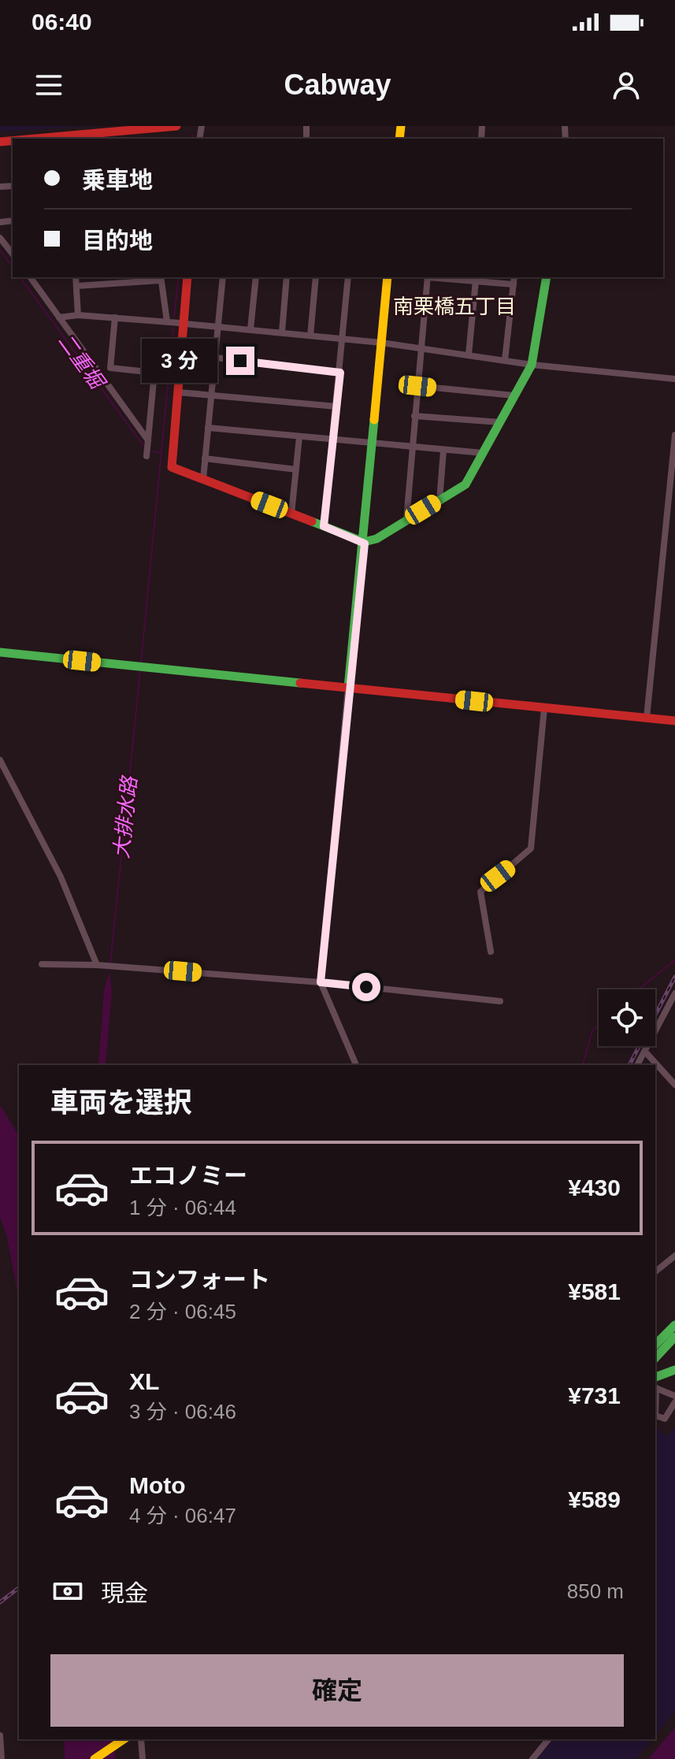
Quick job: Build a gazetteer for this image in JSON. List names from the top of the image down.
{
  "districts": ["南栗橋五丁目"],
  "water": ["二重堀", "大排水路"],
  "page": {
    "status": "06:40",
    "header": "Cabway",
    "banner": ["乗車地", "目的地"],
    "bubble": "3 分",
    "heading": "車両を選択",
    "list": [
      {
        "name": "エコノミー",
        "note": "1 分 · 06:44",
        "value": "¥430"
      },
      {
        "name": "コンフォート",
        "note": "2 分 · 06:45",
        "value": "¥581"
      },
      {
        "name": "XL",
        "note": "3 分 · 06:46",
        "value": "¥731"
      },
      {
        "name": "Moto",
        "note": "4 分 · 06:47",
        "value": "¥589"
      }
    ],
    "pay": ["現金", "850 m"],
    "buttons": "確定"
  }
}
